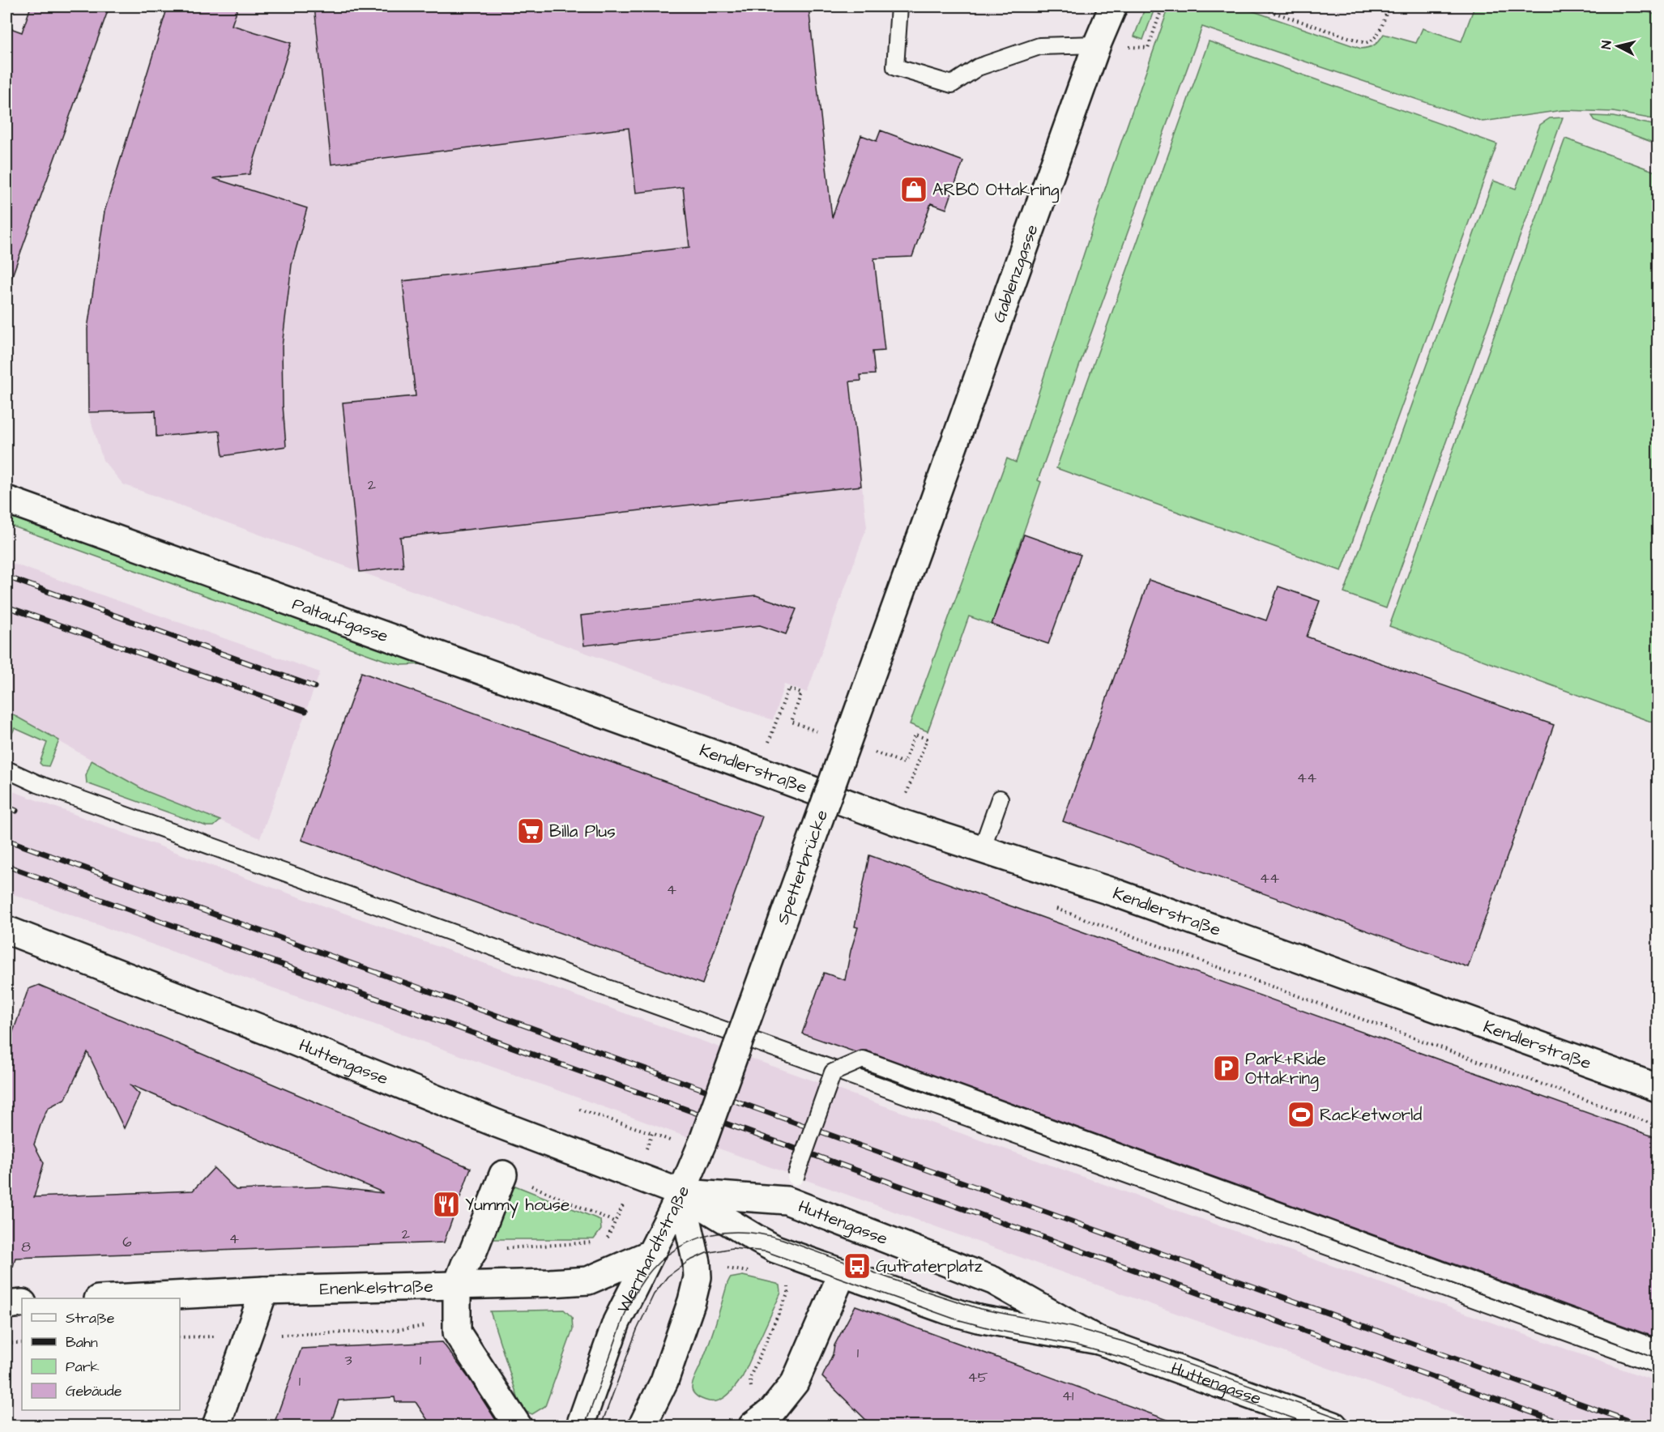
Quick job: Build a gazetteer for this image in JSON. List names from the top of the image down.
{
  "streets": {
    "street": [
      "Gablenzgasse",
      "Paltaufgasse",
      "Kendlerstraße",
      "Spetterbrücke",
      "Huttengasse",
      "Wernhardtstraße",
      "Enenkelstraße"
    ]
  },
  "crossings": [
    ["Gablenzgasse", "Spetterbrücke"],
    ["Paltaufgasse", "Kendlerstraße"],
    ["Spetterbrücke", "Huttengasse"],
    ["Spetterbrücke", "Wernhardtstraße"],
    ["Huttengasse", "Wernhardtstraße"],
    ["Wernhardtstraße", "Enenkelstraße"]
  ],
  "places": {
    "shop": ["ARBÖ Ottakring"],
    "supermarket": ["Billa Plus"],
    "parking": ["Park+Ride Ottakring"],
    "sports": ["Racketworld"],
    "restaurant": ["Yummy house"],
    "bus stop": ["Gutraterplatz"]
  },
  "house_numbers": [
    "2",
    "44",
    "44",
    "4",
    "2",
    "4",
    "6",
    "8",
    "1",
    "3",
    "1",
    "45",
    "1",
    "41"
  ],
  "legend": [
    "Straße",
    "Bahn",
    "Park",
    "Gebäude"
  ],
  "north": "left"
}
